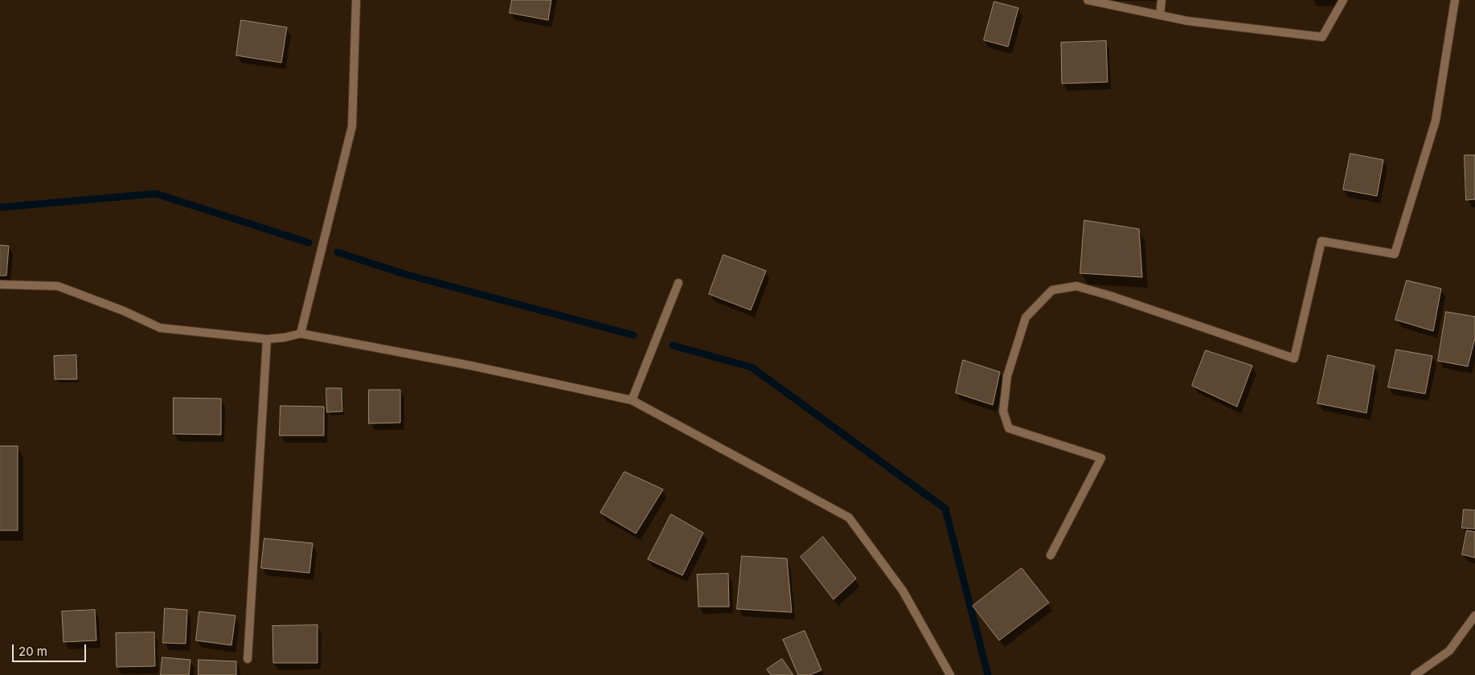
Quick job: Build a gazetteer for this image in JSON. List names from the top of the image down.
{
  "scale_bar": "20 m"
}
